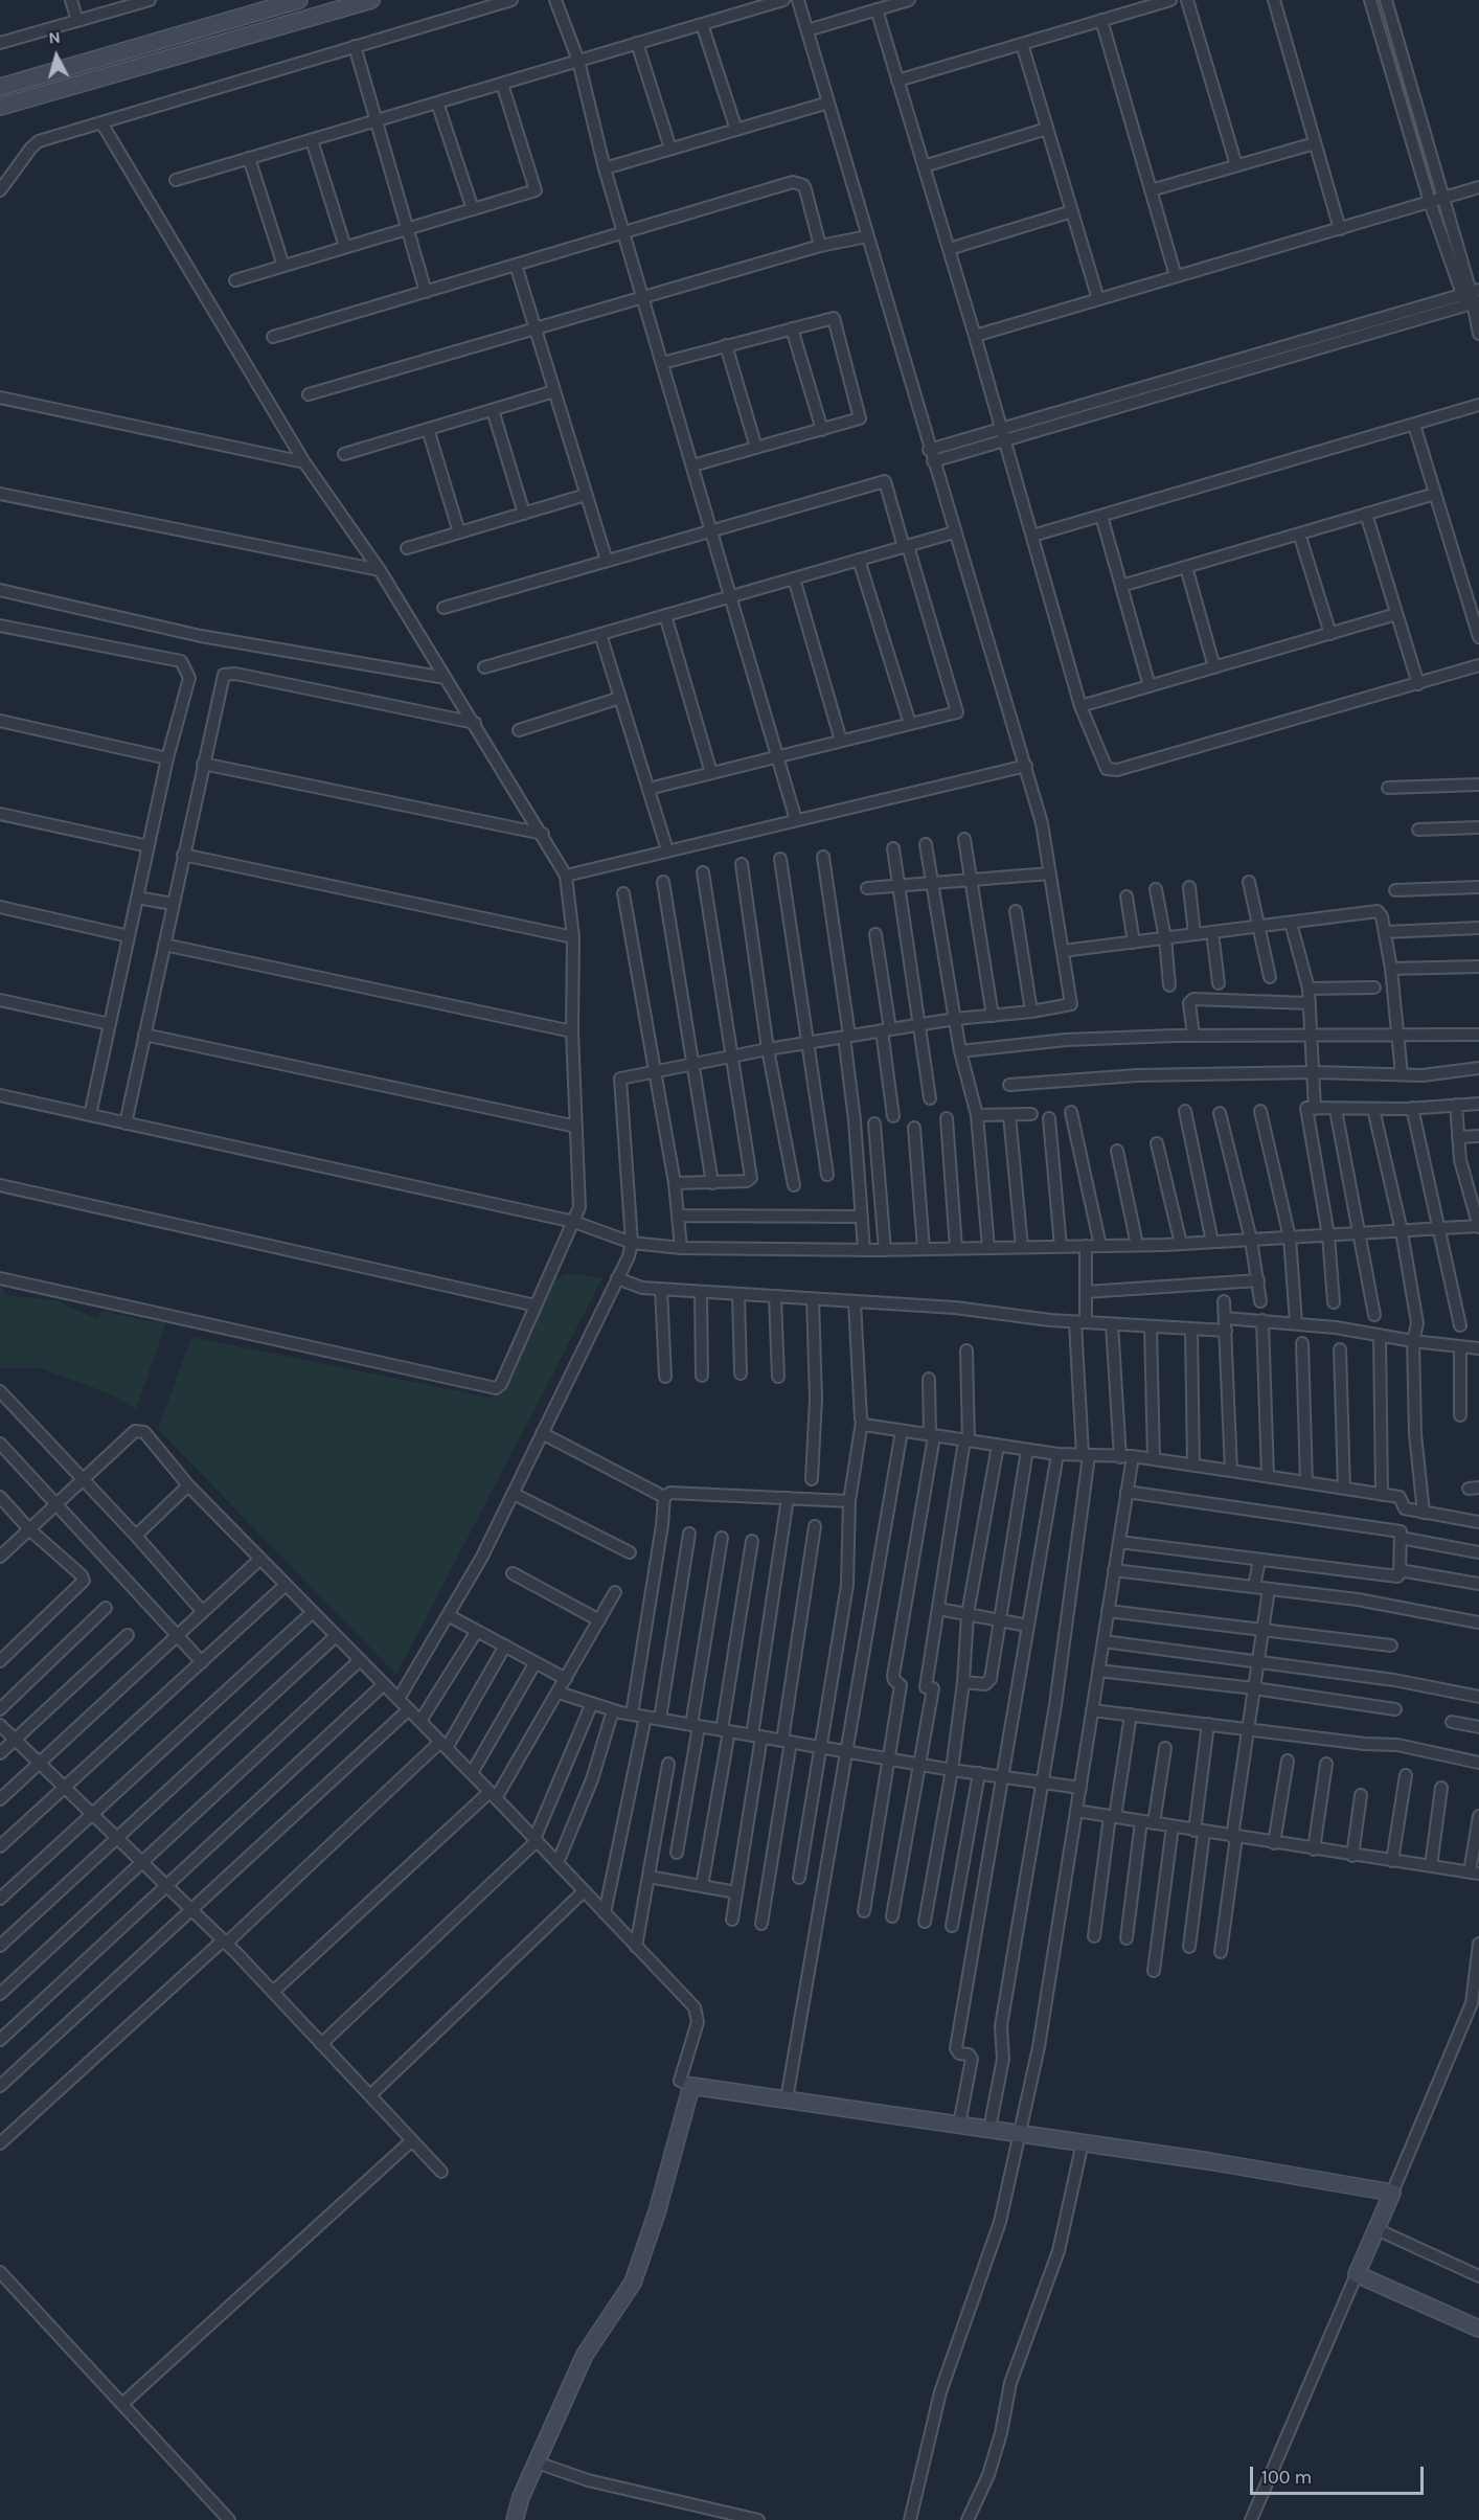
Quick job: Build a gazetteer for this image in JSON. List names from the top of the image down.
{
  "scale_bar": "100 m",
  "north": "top"
}
